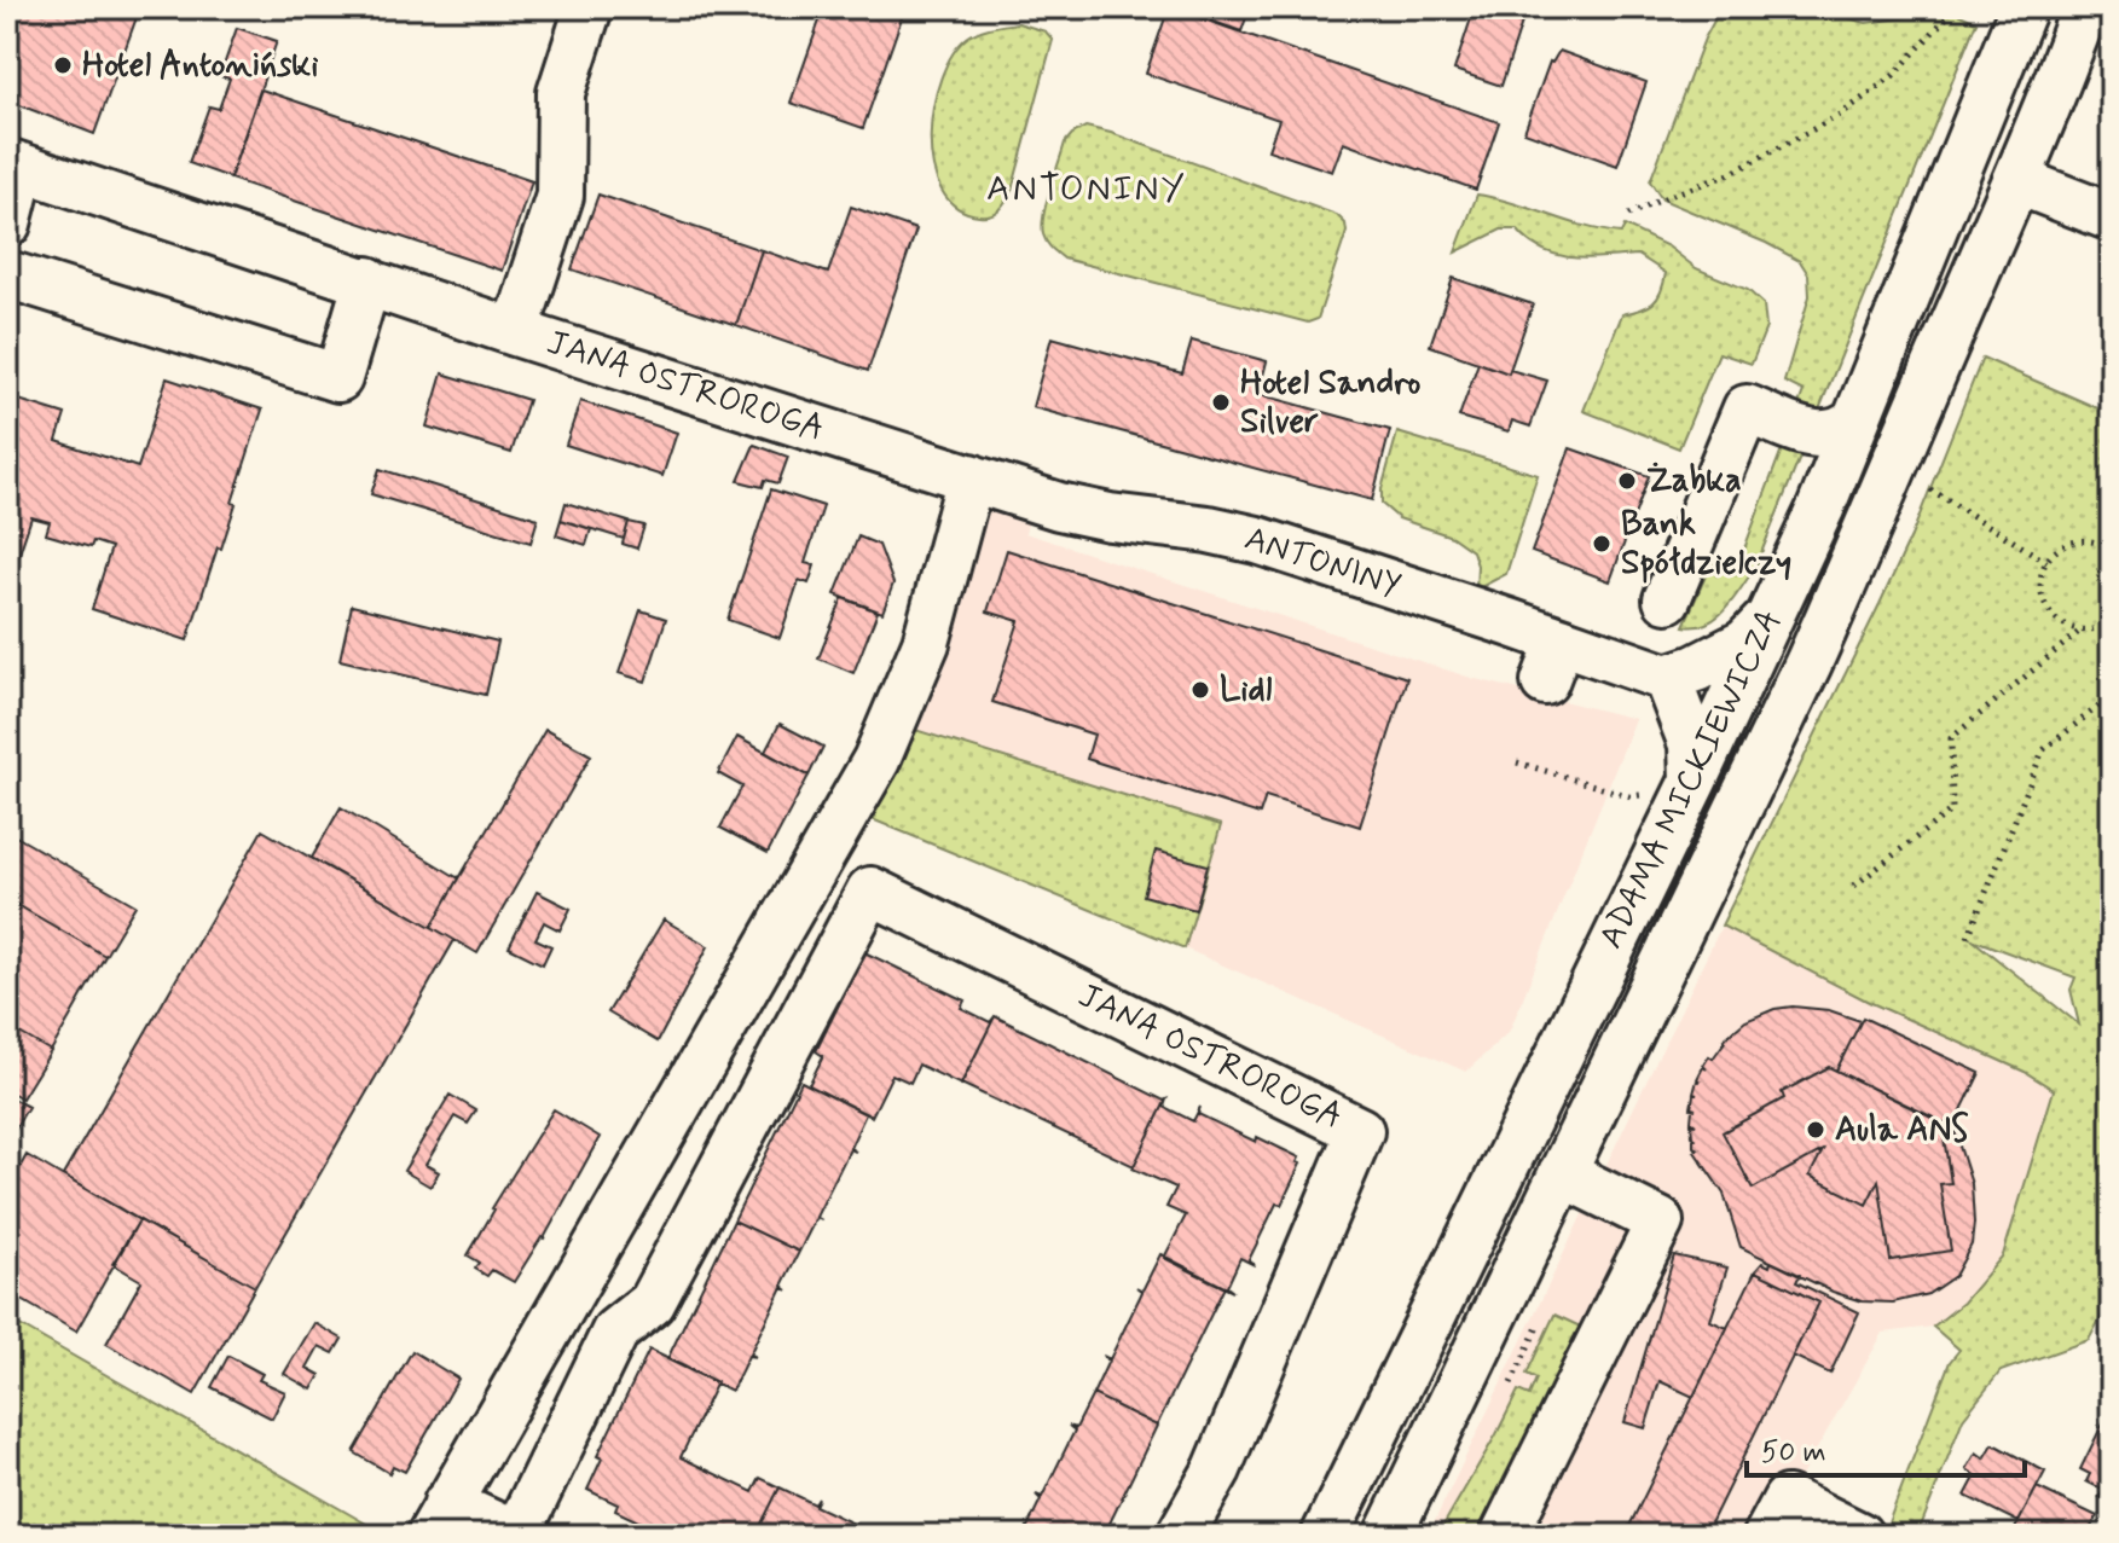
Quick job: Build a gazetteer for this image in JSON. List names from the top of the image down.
{
  "streets": {
    "street": ["JANA OSTROROGA", "ANTONINY", "ADAMA MICKIEWICZA"]
  },
  "crossings": [
    ["JANA OSTROROGA", "ANTONINY"]
  ],
  "districts": ["ANTONINY"],
  "places": [
    "Hotel Antoniński",
    "Hotel Sandro Silver",
    "Żabka",
    "Bank Spółdzielczy",
    "Lidl",
    "Aula ANS"
  ],
  "scale_bar": "50 m"
}
